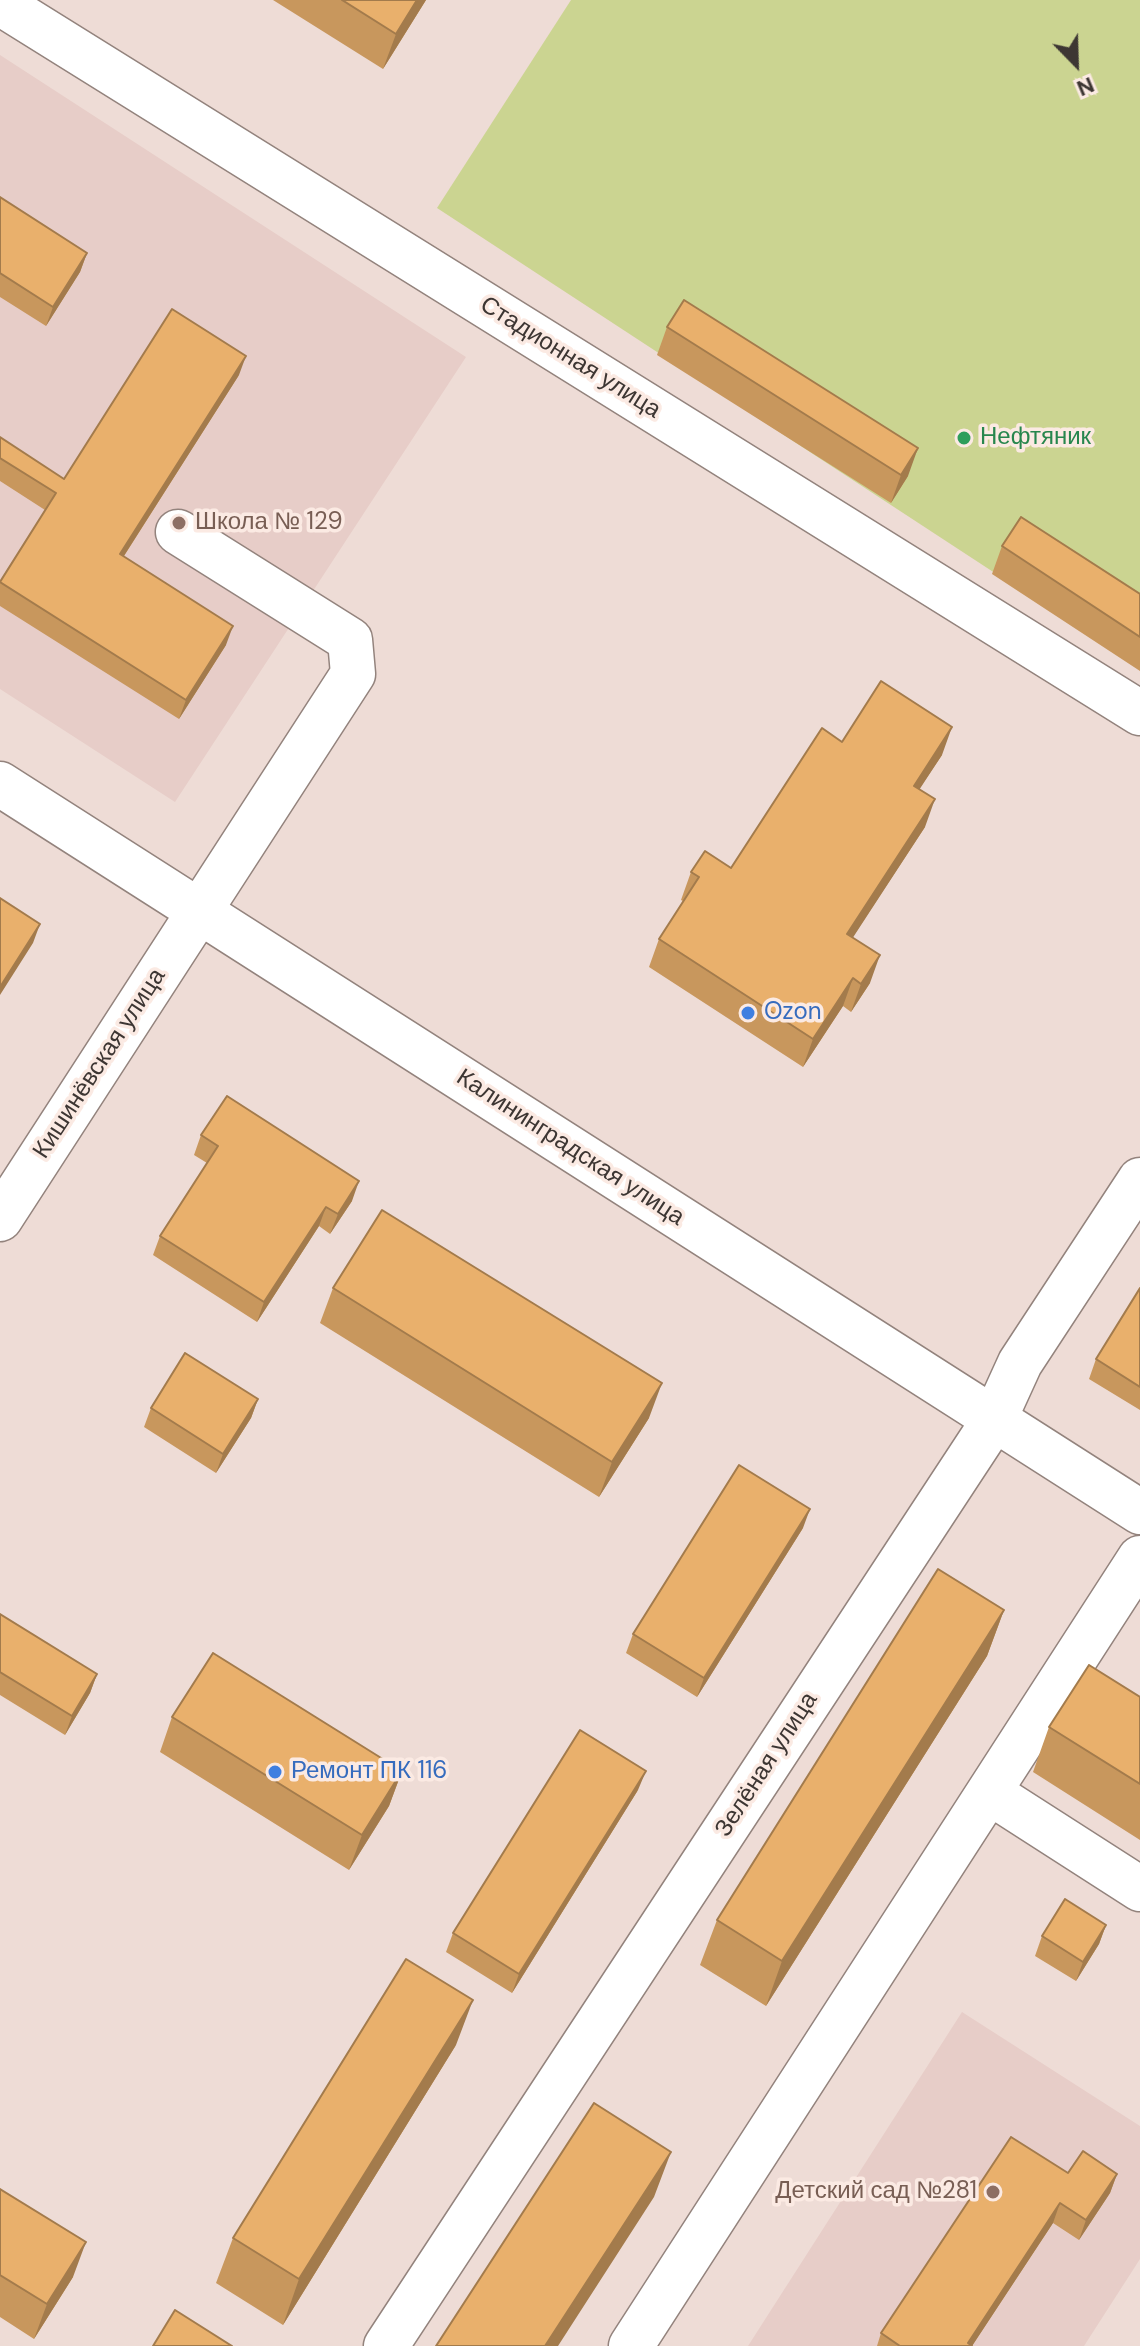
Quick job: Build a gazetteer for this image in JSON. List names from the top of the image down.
{
  "streets": {
    "street": [
      "Стадионная улица",
      "Кишинёвская улица",
      "Калининградская улица",
      "Зелёная улица"
    ]
  },
  "crossings": [
    ["Кишинёвская улица", "Калининградская улица"],
    ["Калининградская улица", "Зелёная улица"]
  ],
  "places": [
    "Нефтяник",
    "Школа № 129",
    "Ozon",
    "Ремонт ПК 116",
    "Детский сад №281"
  ],
  "north": "bottom right"
}
